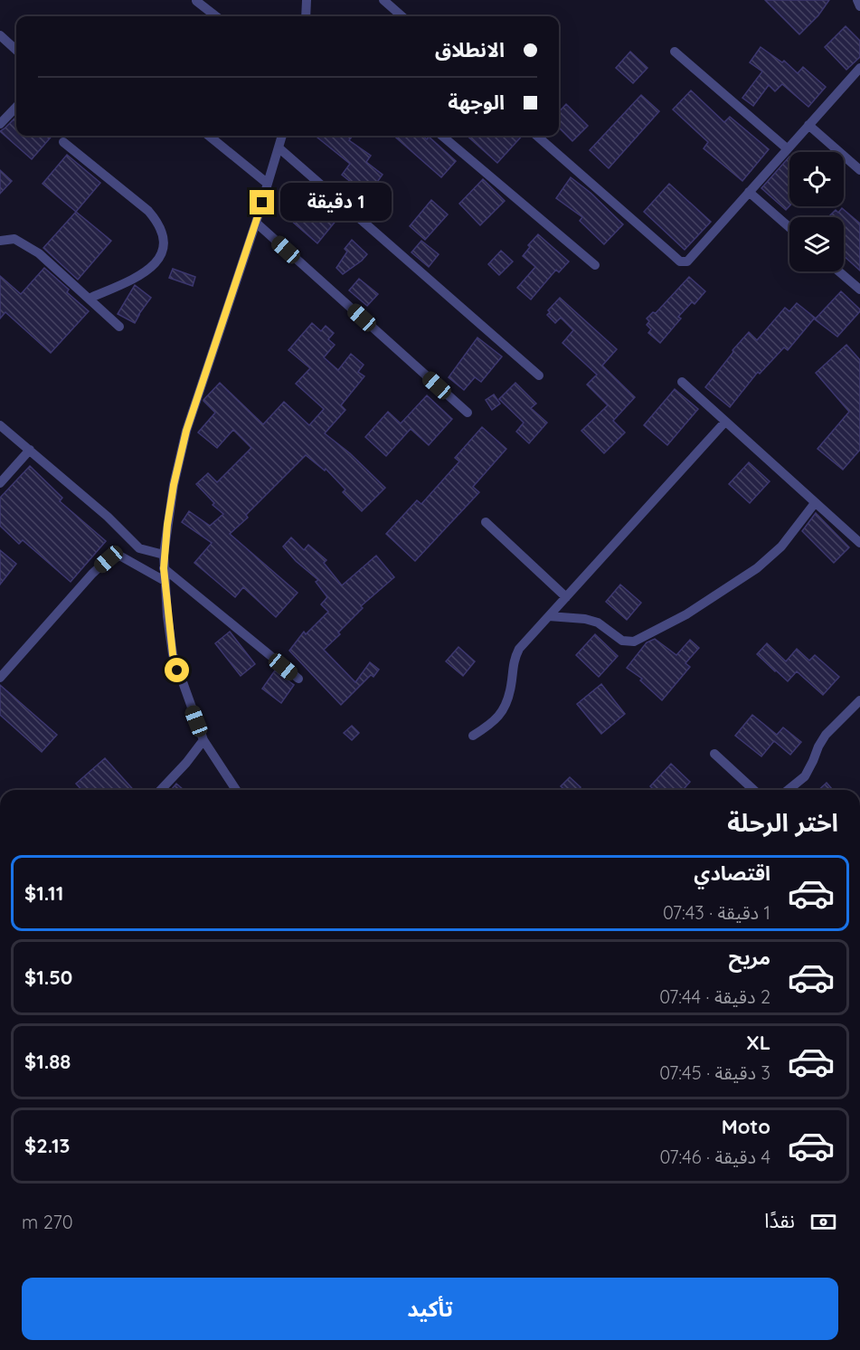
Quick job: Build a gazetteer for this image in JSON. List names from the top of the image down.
{
  "page": {
    "banner": ["الانطلاق", "الوجهة"],
    "bubble": "1 دقيقة",
    "heading": "اختر الرحلة",
    "list": [
      {
        "name": "اقتصادي",
        "note": "1 دقيقة · 07:43",
        "value": "$1.11"
      },
      {
        "name": "مريح",
        "note": "2 دقيقة · 07:44",
        "value": "$1.50"
      },
      {
        "name": "XL",
        "note": "3 دقيقة · 07:45",
        "value": "$1.88"
      },
      {
        "name": "Moto",
        "note": "4 دقيقة · 07:46",
        "value": "$2.13"
      }
    ],
    "pay": ["نقدًا", "270 m"],
    "buttons": "تأكيد"
  }
}
